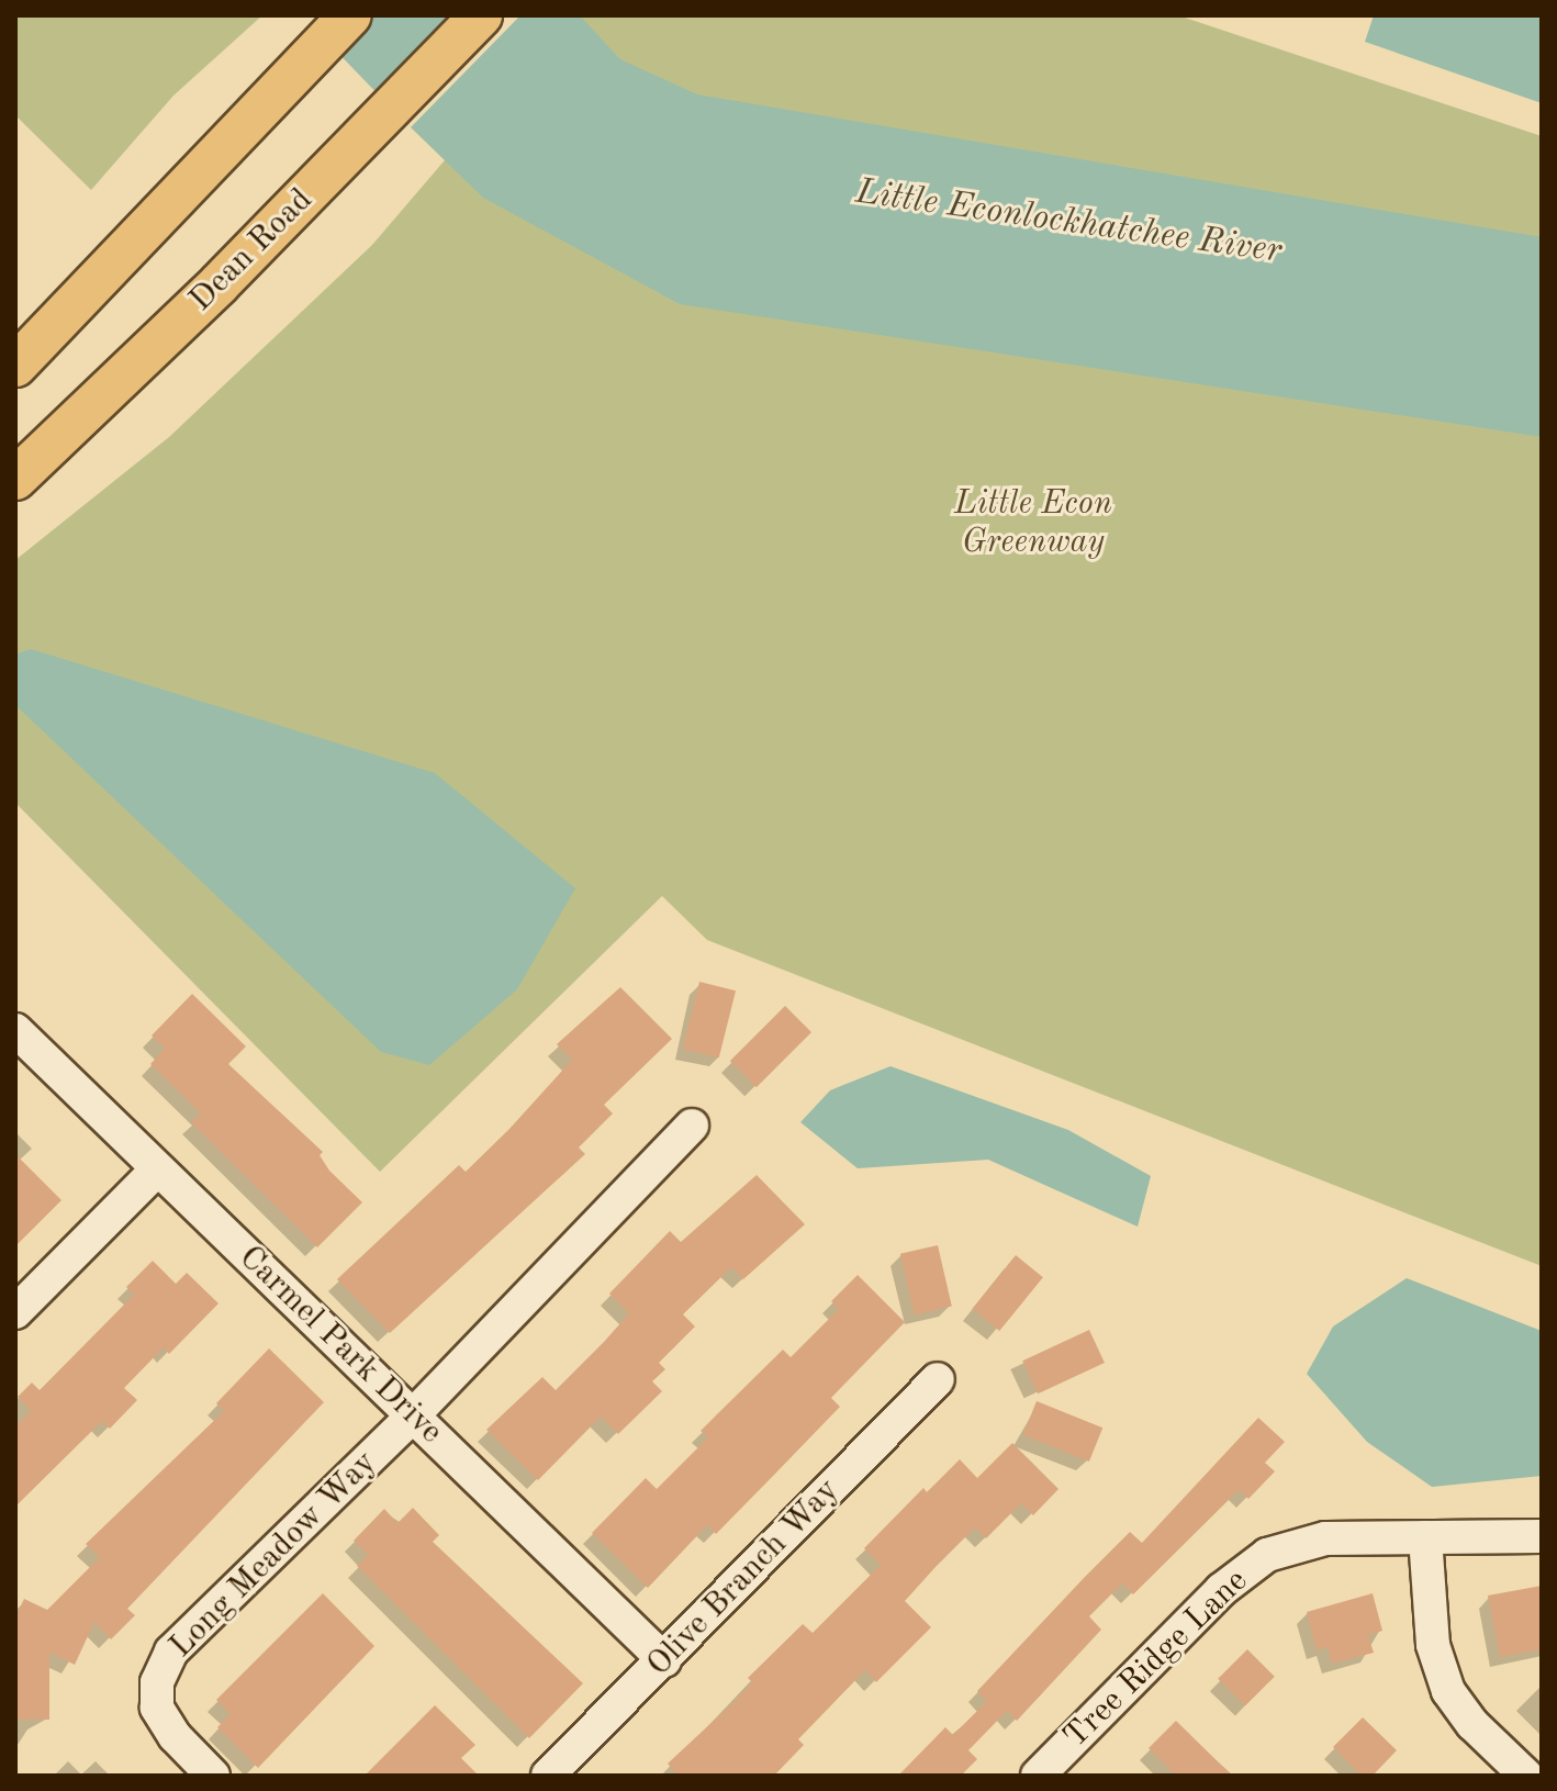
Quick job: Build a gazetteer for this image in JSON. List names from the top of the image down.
{
  "streets": {
    "main road": ["Dean Road"],
    "street": [
      "Carmel Park Drive",
      "Long Meadow Way",
      "Olive Branch Way",
      "Tree Ridge Lane"
    ]
  },
  "crossings": [
    ["Carmel Park Drive", "Long Meadow Way"],
    ["Carmel Park Drive", "Olive Branch Way"]
  ],
  "water": ["Little Econlockhatchee River"],
  "parks": ["Little Econ Greenway"]
}
